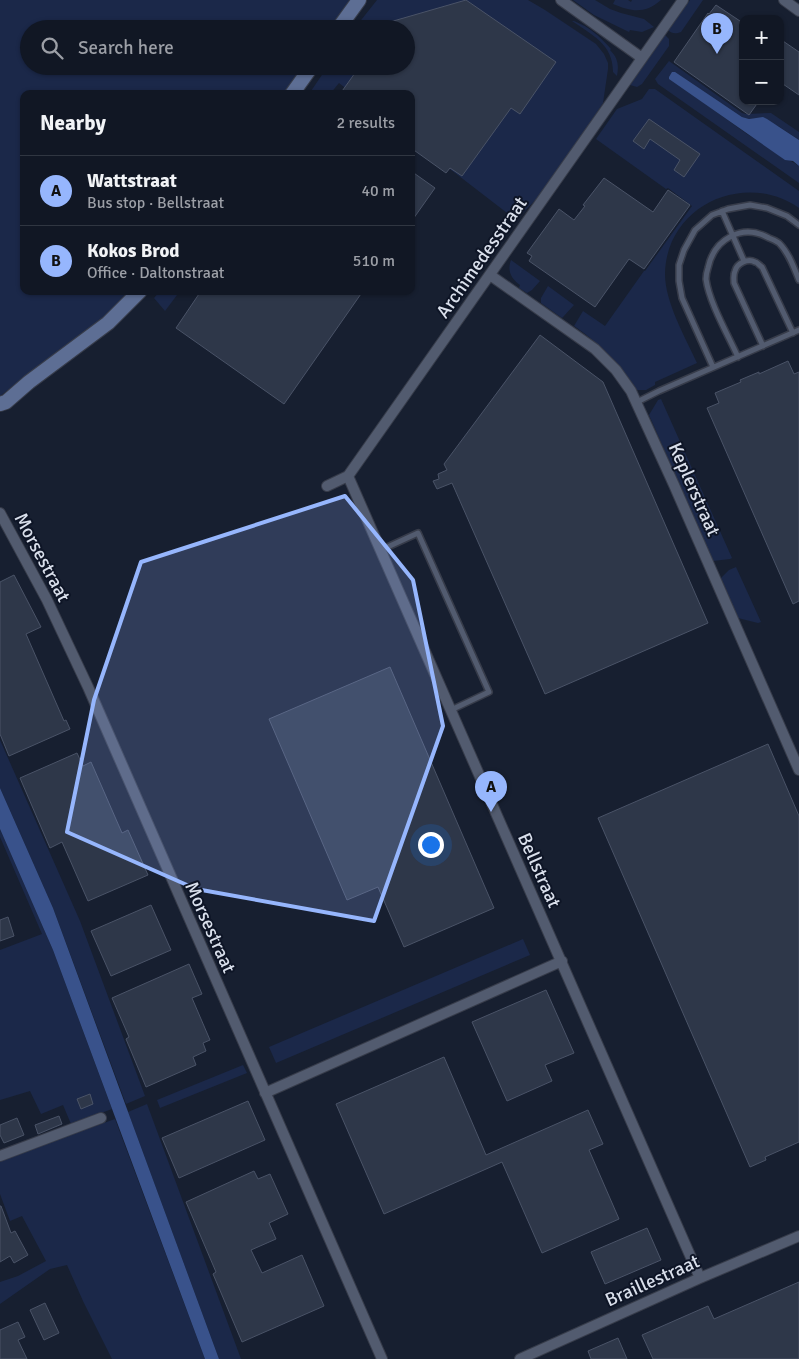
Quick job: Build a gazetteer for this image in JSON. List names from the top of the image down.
{
  "streets": {
    "street": [
      "Archimedesstraat",
      "Keplerstraat",
      "Morsestraat",
      "Bellstraat",
      "Braillestraat"
    ]
  },
  "crossings": [
    ["Archimedesstraat", "Keplerstraat"],
    ["Archimedesstraat", "Bellstraat"],
    ["Bellstraat", "Braillestraat"]
  ],
  "page": {
    "pins": ["B", "A"],
    "map_buttons": ["+", "−"],
    "search": "Search here",
    "heading": ["Nearby", "2 results"],
    "list": [
      {
        "mark": "A",
        "name": "Wattstraat",
        "note": "Bus stop · Bellstraat",
        "value": "40 m"
      },
      {
        "mark": "B",
        "name": "Kokos Brod",
        "note": "Office · Daltonstraat",
        "value": "510 m"
      }
    ]
  }
}
